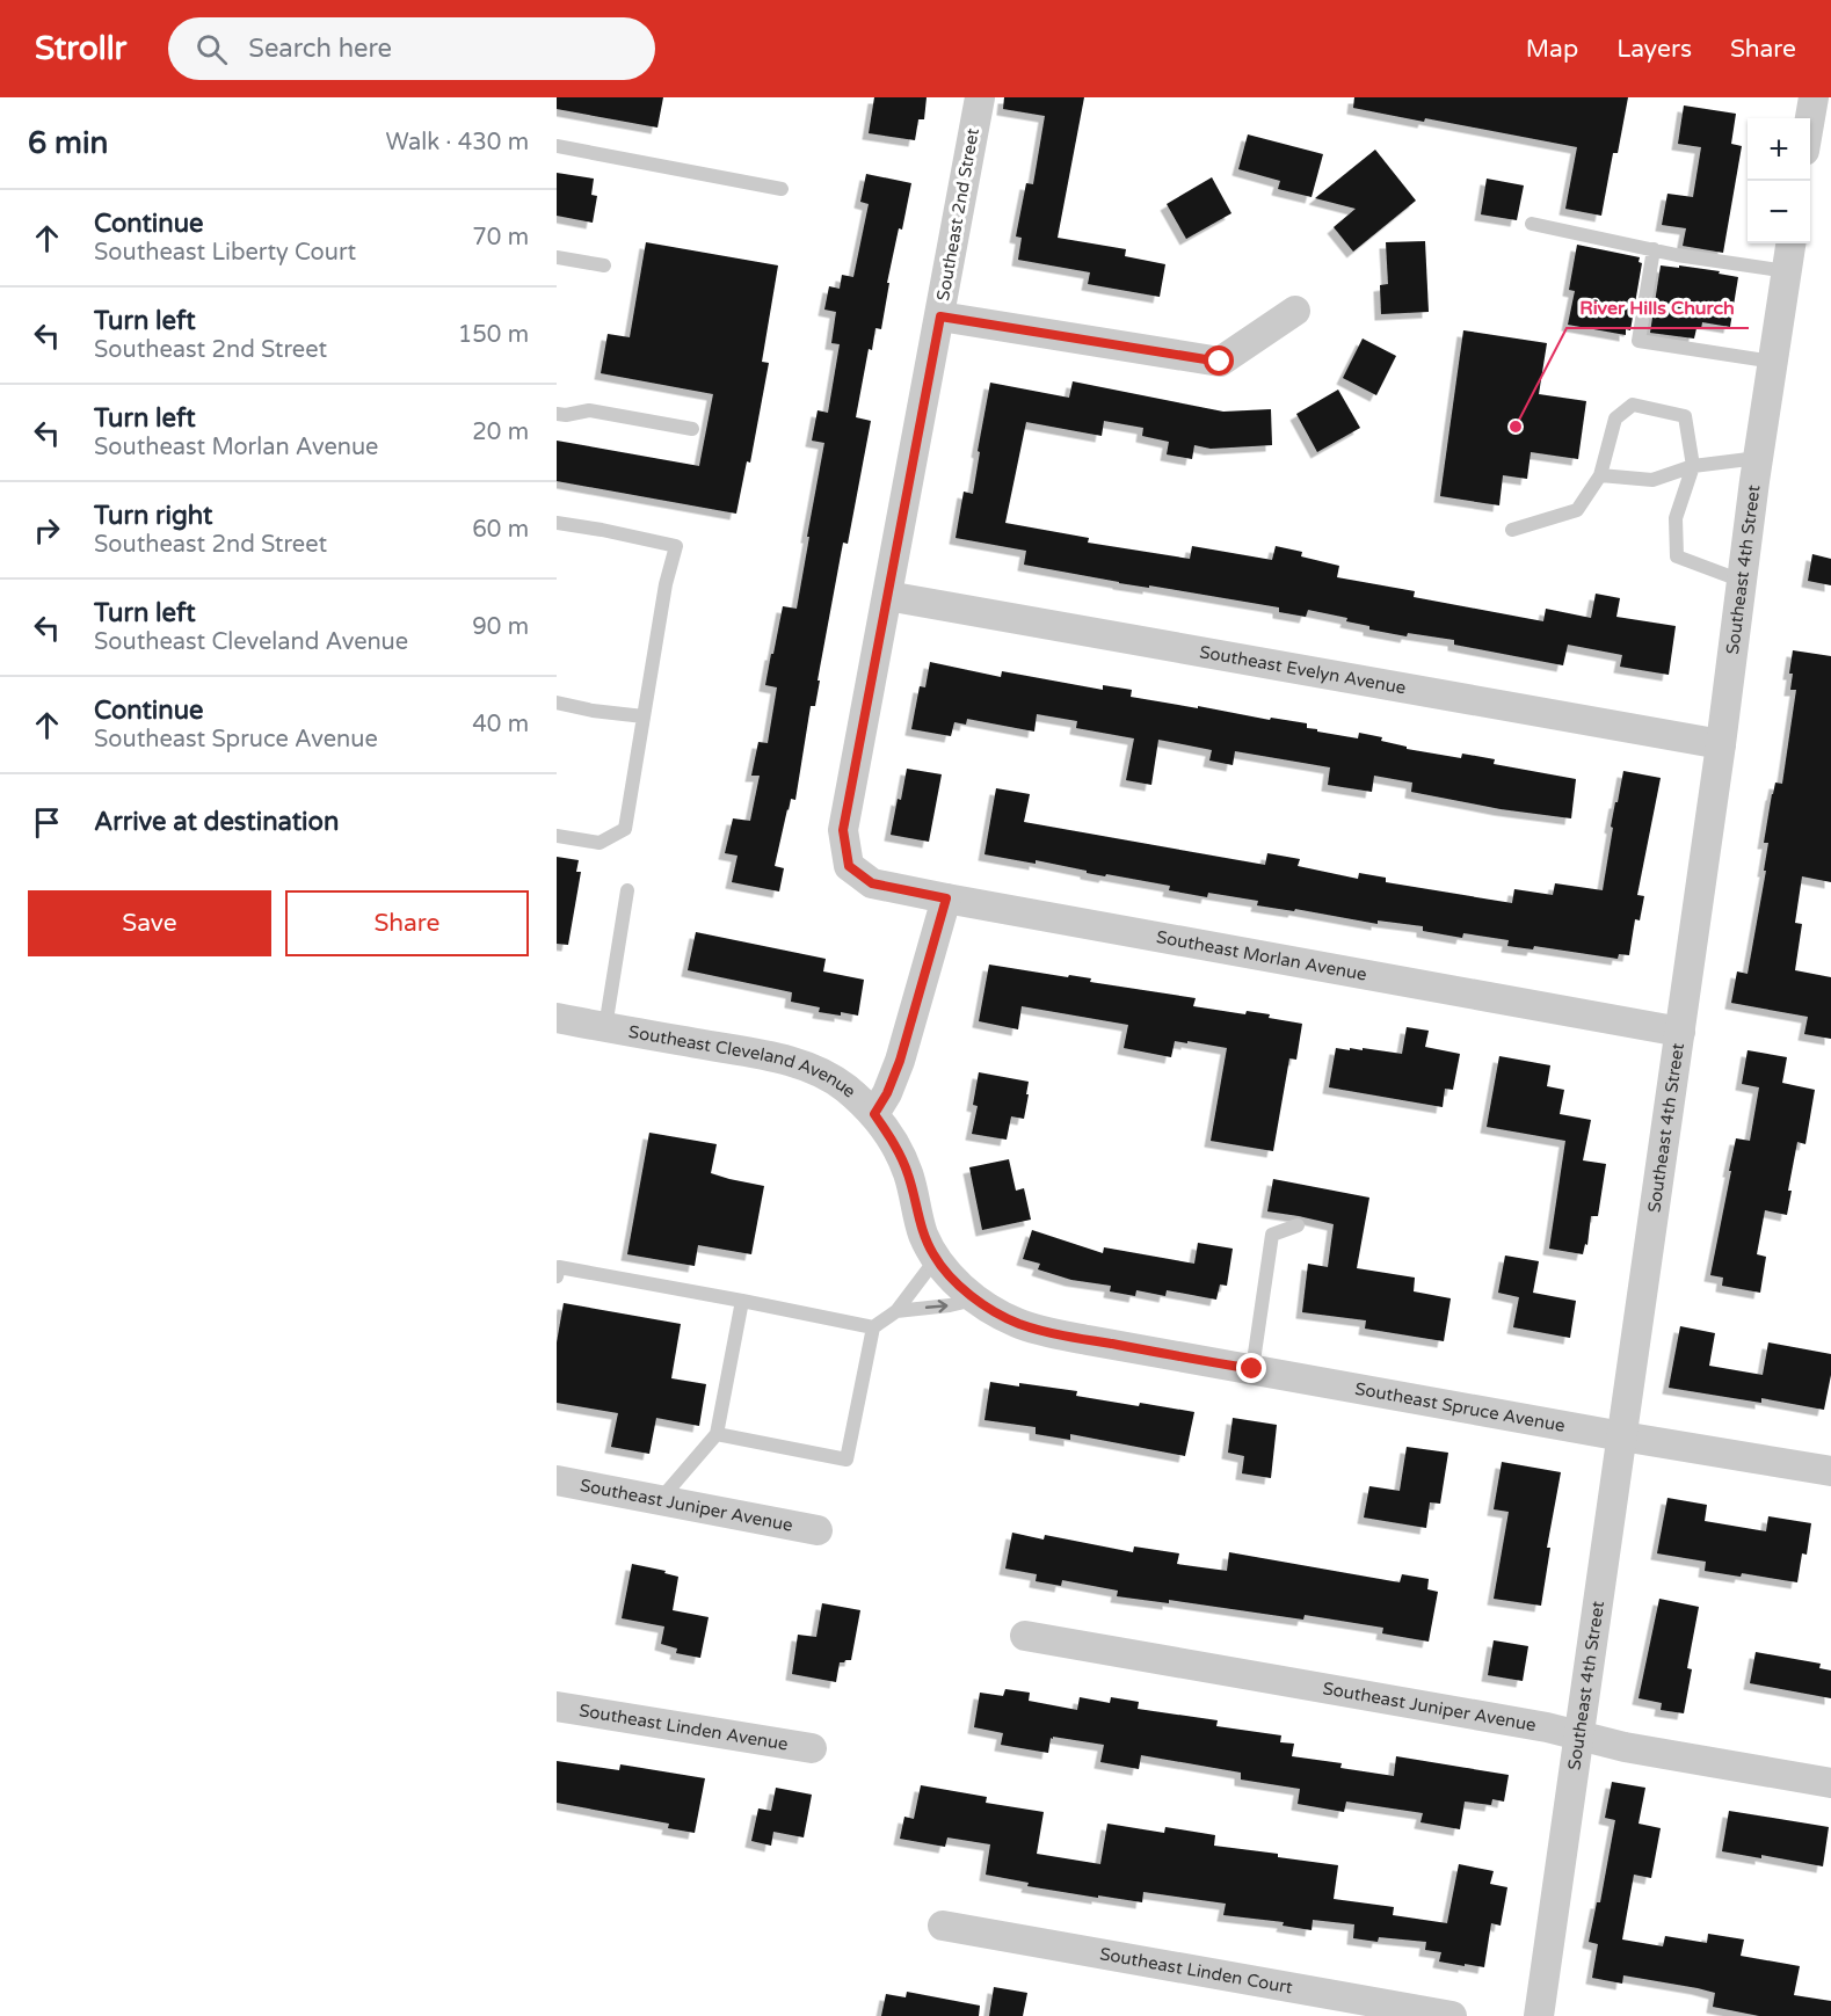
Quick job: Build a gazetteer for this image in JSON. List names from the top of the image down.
{
  "streets": {
    "street": [
      "Southeast 2nd Street",
      "Southeast 4th Street",
      "Southeast Evelyn Avenue",
      "Southeast Morlan Avenue",
      "Southeast Cleveland Avenue",
      "Southeast Spruce Avenue",
      "Southeast Juniper Avenue",
      "Southeast Linden Avenue",
      "Southeast Linden Court"
    ]
  },
  "crossings": [
    ["Southeast 2nd Street", "Southeast Evelyn Avenue"],
    ["Southeast 2nd Street", "Southeast Morlan Avenue"],
    ["Southeast 4th Street", "Southeast Evelyn Avenue"],
    ["Southeast 4th Street", "Southeast Morlan Avenue"],
    ["Southeast 4th Street", "Southeast Spruce Avenue"],
    ["Southeast 4th Street", "Southeast Juniper Avenue"],
    ["Southeast Cleveland Avenue", "Southeast Spruce Avenue"]
  ],
  "places": ["River Hills Church"],
  "page": {
    "header": "Strollr",
    "search": "Search here",
    "nav": ["Map", "Layers", "Share"],
    "heading": ["6 min", "Walk · 430 m"],
    "map_buttons": ["+", "−"],
    "list": [
      ["Continue", "Southeast Liberty Court", "70 m"],
      ["Turn left", "Southeast 2nd Street", "150 m"],
      ["Turn left", "Southeast Morlan Avenue", "20 m"],
      ["Turn right", "Southeast 2nd Street", "60 m"],
      ["Turn left", "Southeast Cleveland Avenue", "90 m"],
      ["Continue", "Southeast Spruce Avenue", "40 m"],
      "Arrive at destination"
    ],
    "buttons": ["Save", "Share"]
  }
}
